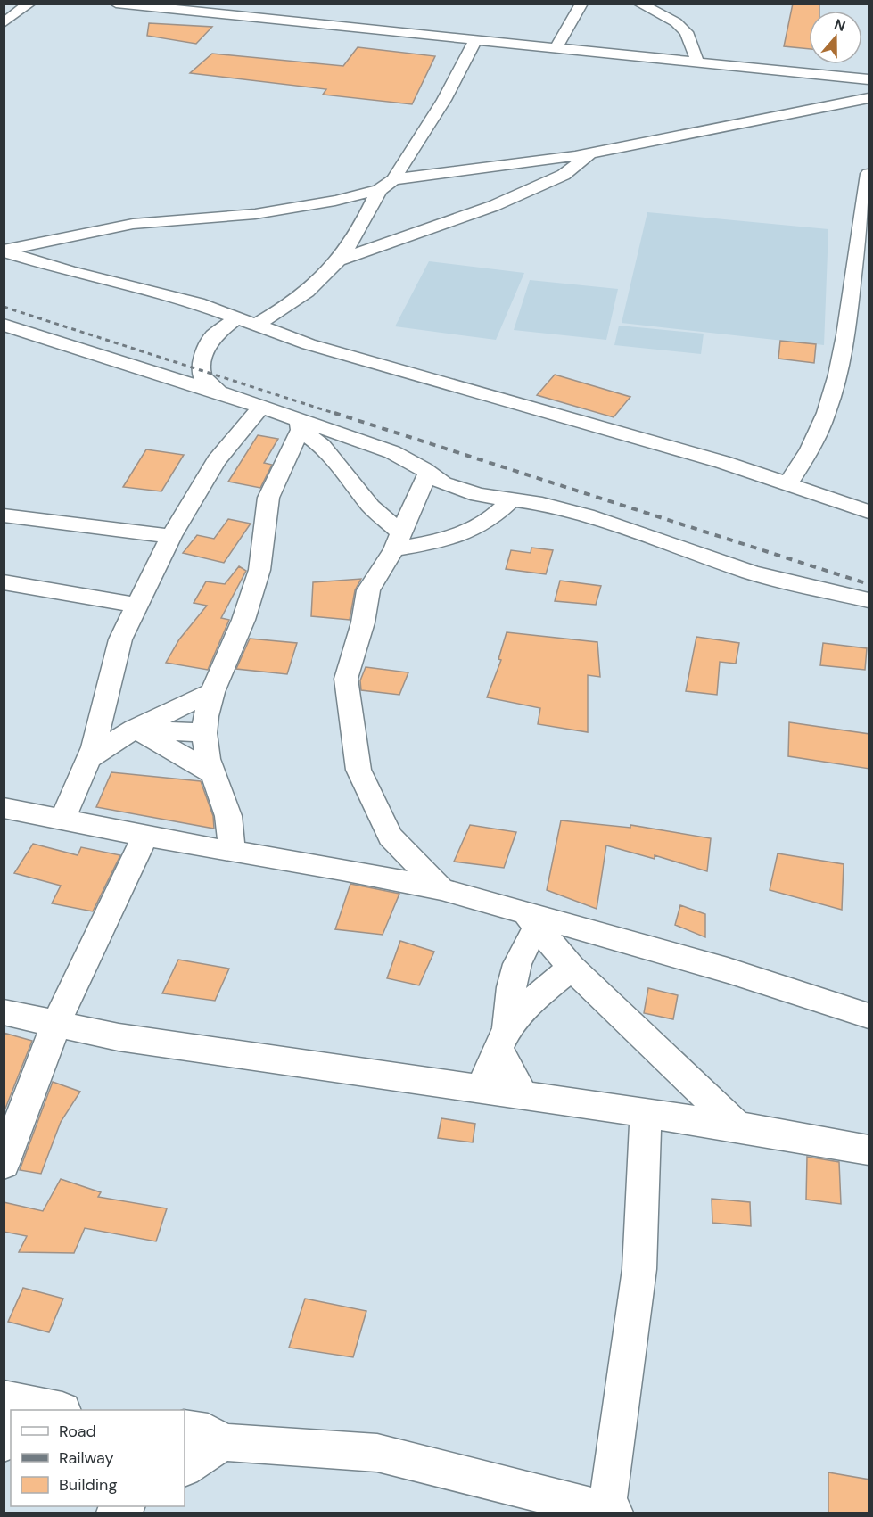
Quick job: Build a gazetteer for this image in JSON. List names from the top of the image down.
{
  "legend": ["Road", "Railway", "Building"],
  "north": "top"
}
